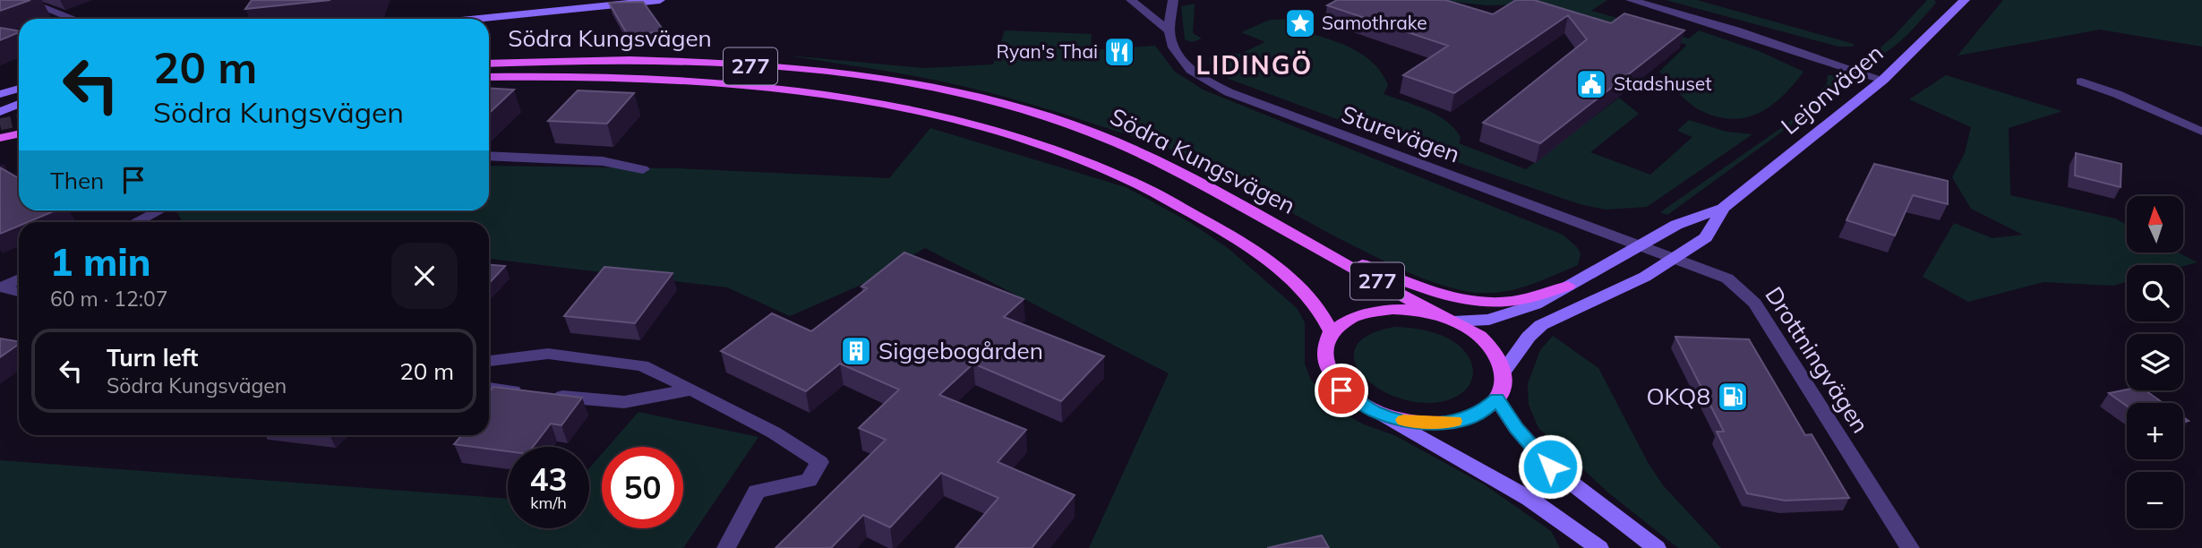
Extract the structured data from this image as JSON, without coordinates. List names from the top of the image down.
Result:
{
  "streets": {
    "main road": ["Södra Kungsvägen", "277"],
    "street": ["Lejonvägen", "Sturevägen", "Drottningvägen"]
  },
  "crossings": [
    ["Södra Kungsvägen", "Lejonvägen"],
    ["Lejonvägen", "Sturevägen"],
    ["Lejonvägen", "Drottningvägen"],
    ["Sturevägen", "Drottningvägen"]
  ],
  "districts": ["LIDINGÖ"],
  "places": {
    "place": ["Samothrake"],
    "restaurant": ["Ryan's Thai"],
    "public building": ["Stadshuset"],
    "building": ["Siggebogården"],
    "fuel station": ["OKQ8"]
  },
  "north": "top",
  "page": {
    "turn": ["20 m", "Södra Kungsvägen"],
    "then": "Then",
    "map_buttons": ["+", "−"],
    "heading": ["1 min", "60 m · 12:07"],
    "list": [
      {
        "name": "Turn left",
        "note": "Södra Kungsvägen",
        "value": "20 m"
      }
    ],
    "speed": "43 km/h",
    "limit": "50"
  }
}
